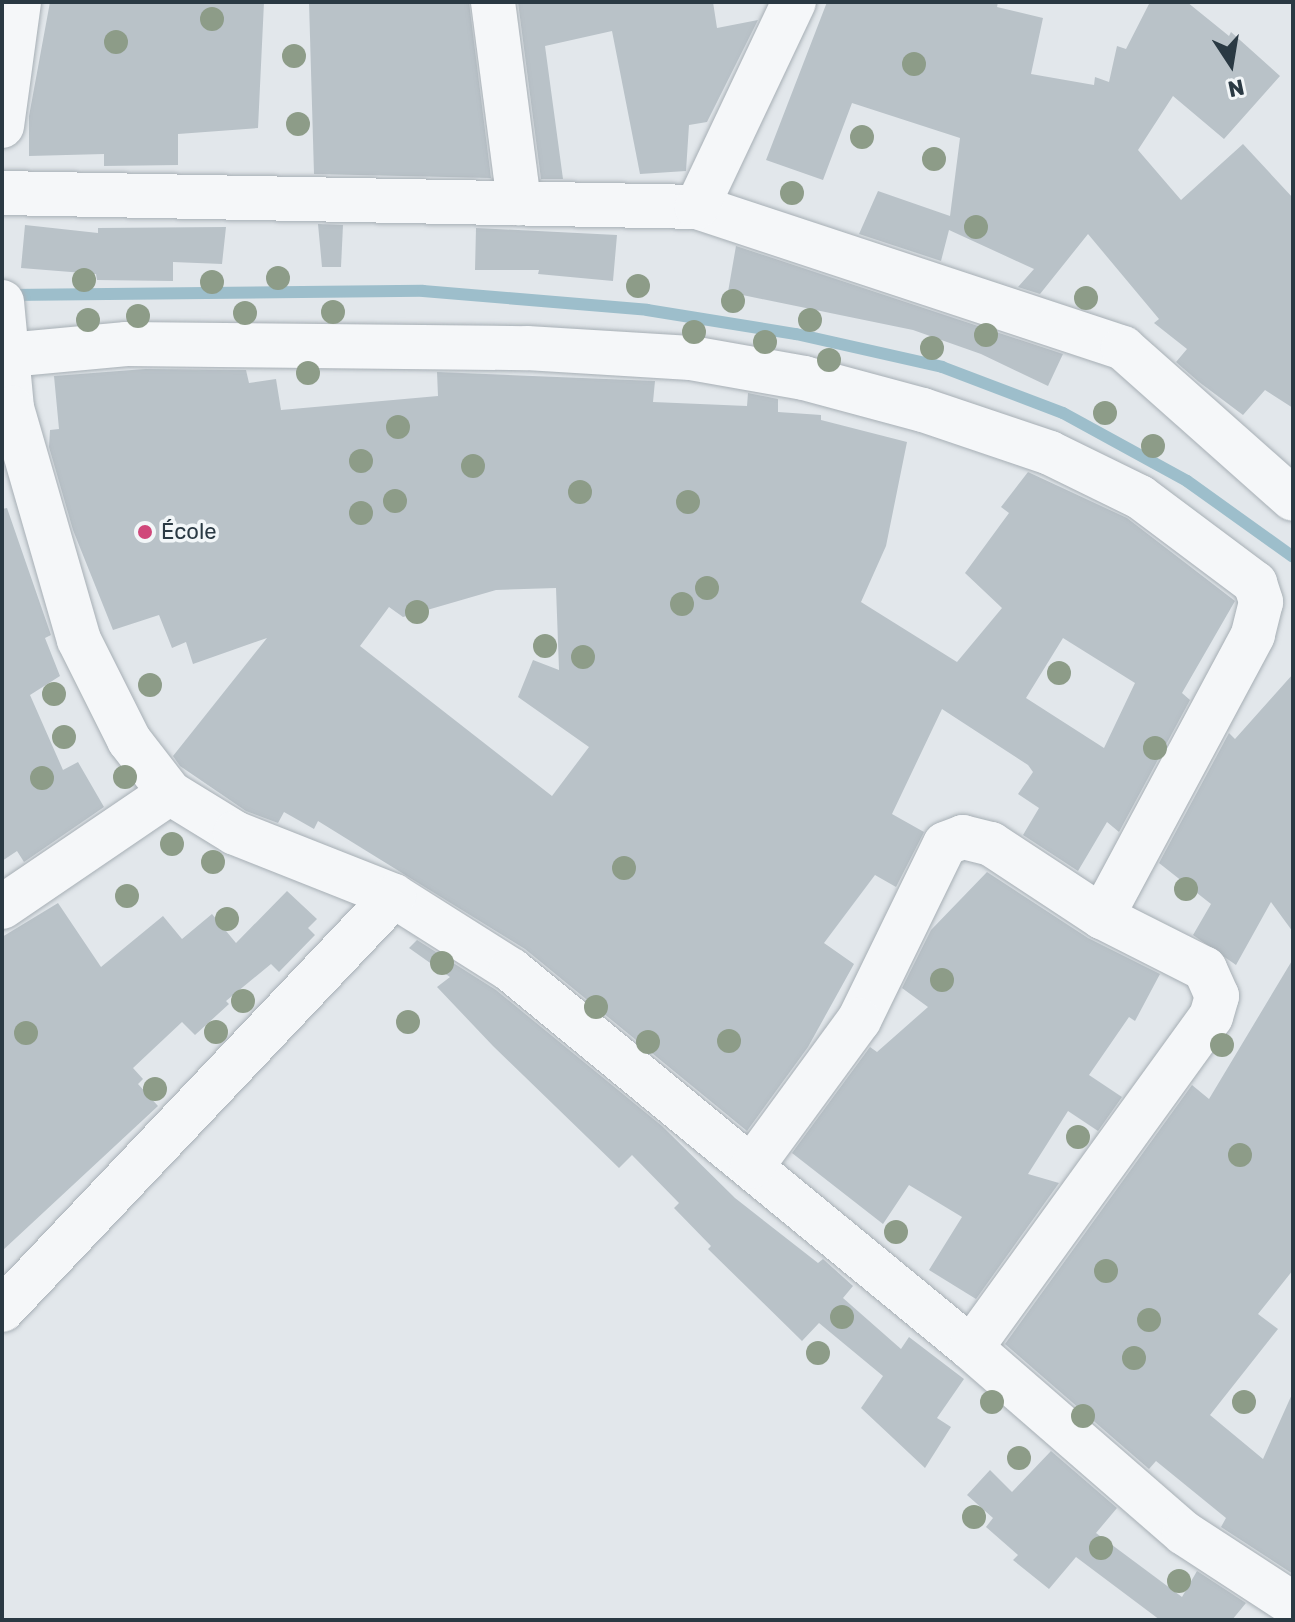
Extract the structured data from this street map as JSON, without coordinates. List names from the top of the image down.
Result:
{
  "places": ["École"],
  "north": "bottom"
}
